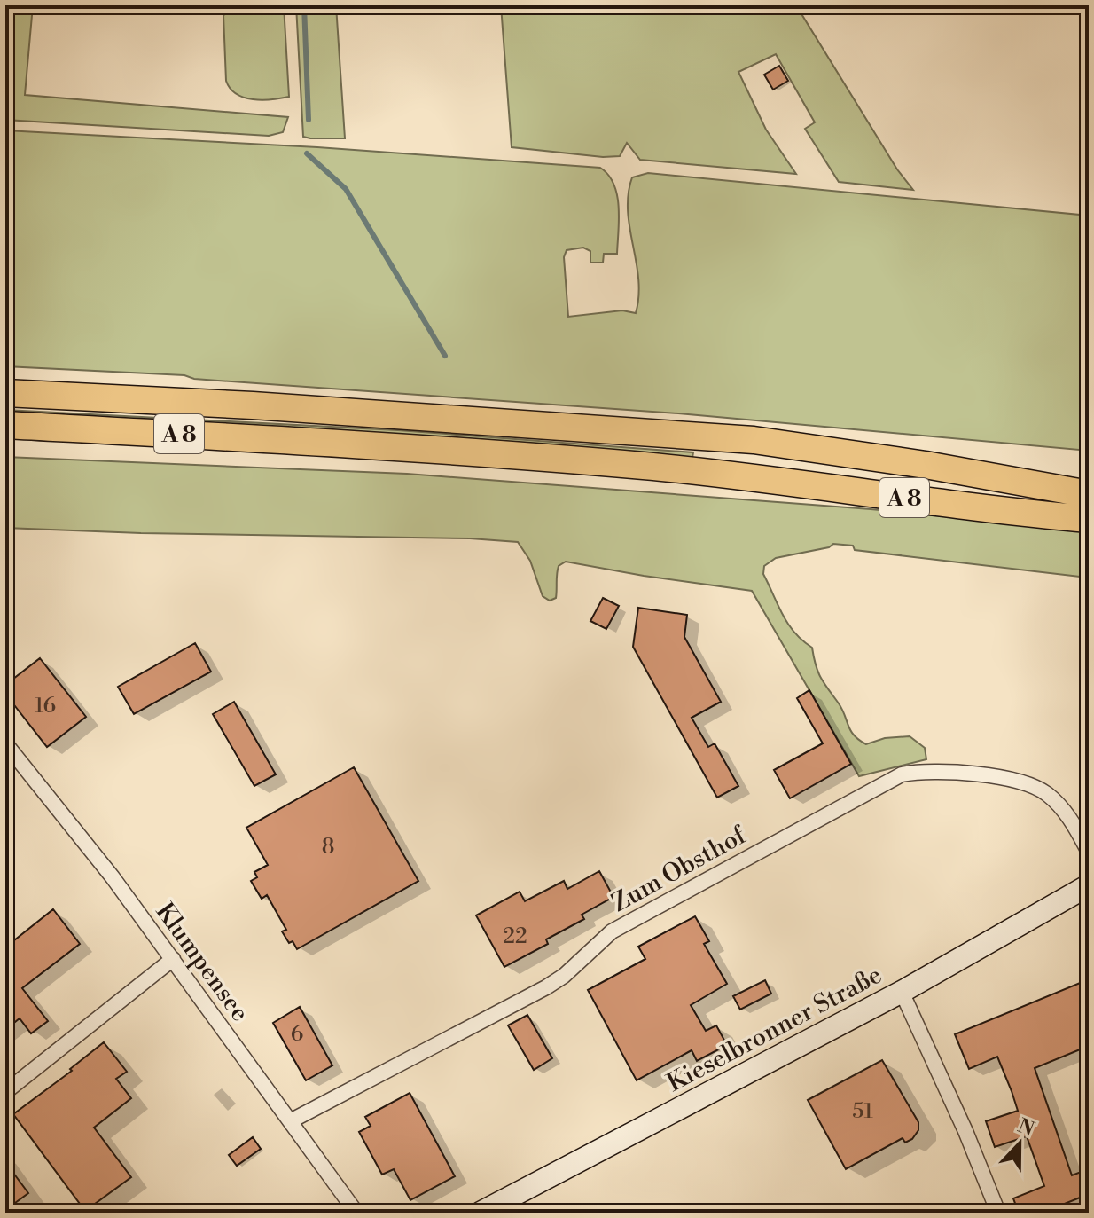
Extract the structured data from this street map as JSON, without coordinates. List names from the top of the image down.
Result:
{
  "streets": {
    "highway": ["A 8"],
    "street": ["Zum Obsthof", "Klumpensee", "Kieselbronner Straße"]
  },
  "crossings": [
    ["Zum Obsthof", "Klumpensee"]
  ],
  "house_numbers": [
    "16",
    "8",
    "22",
    "6",
    "51"
  ],
  "north": "top"
}
